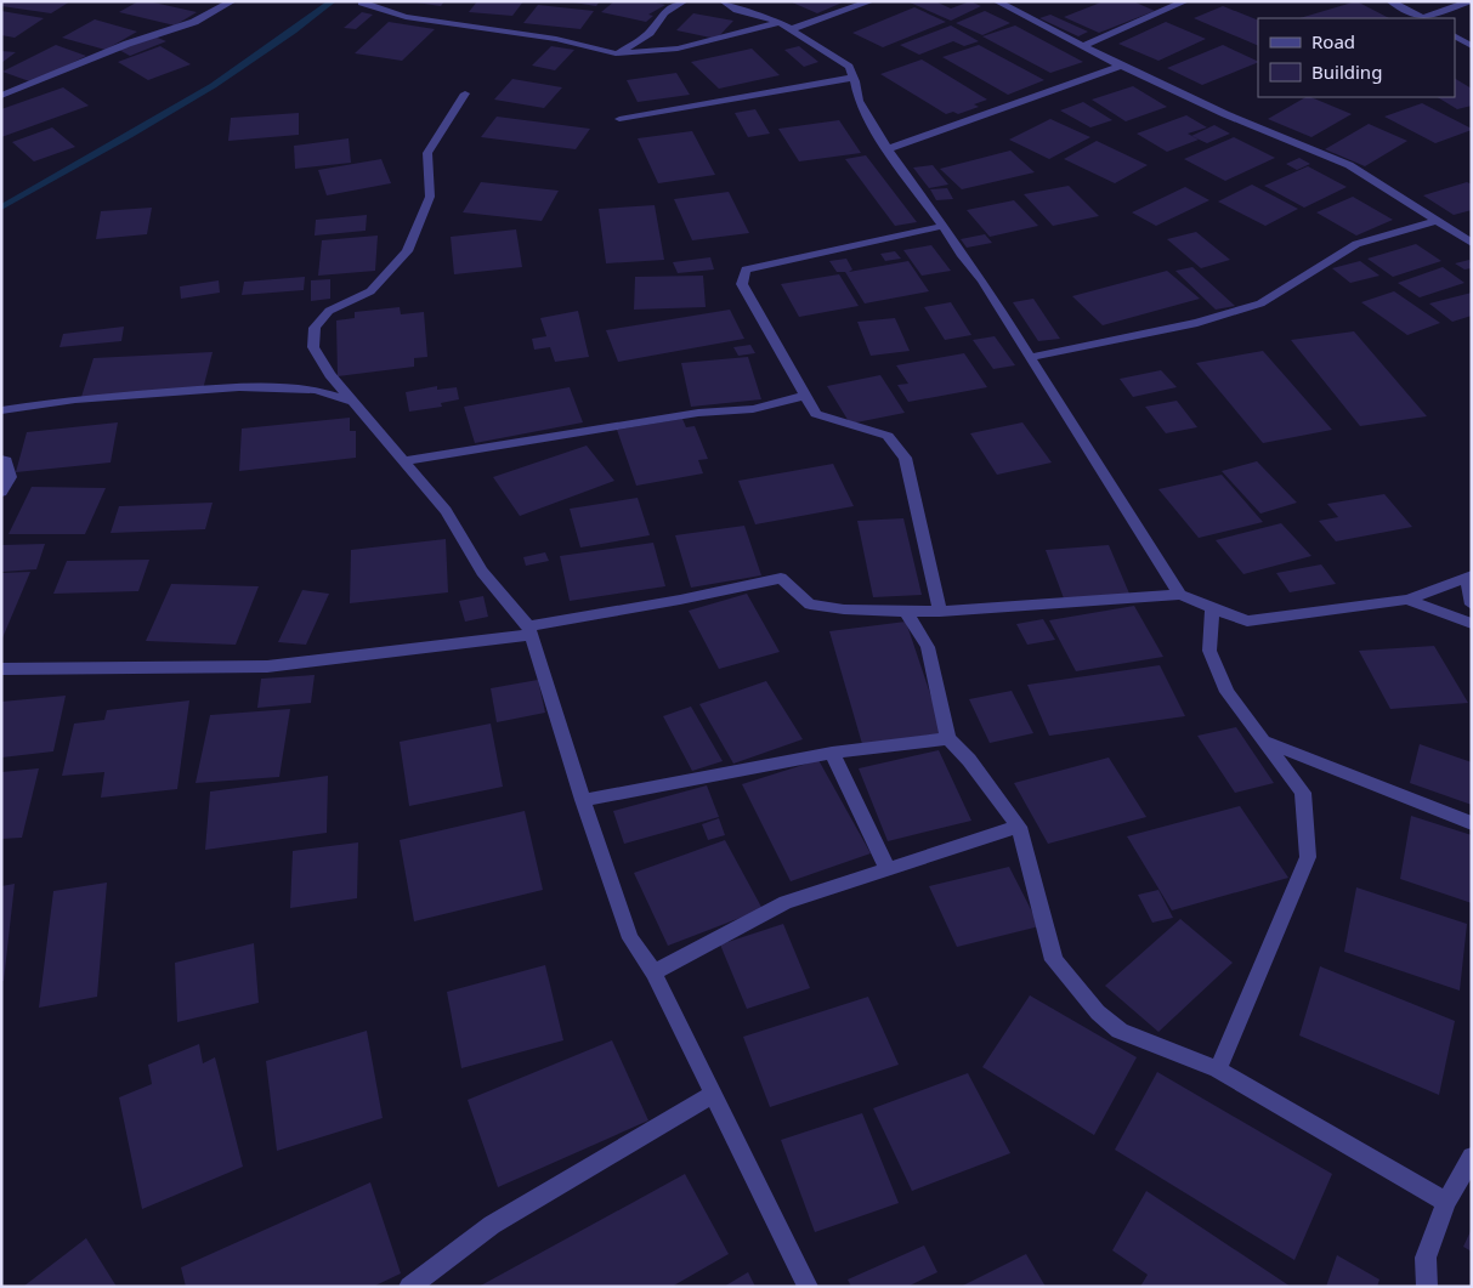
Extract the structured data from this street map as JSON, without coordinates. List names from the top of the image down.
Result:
{
  "legend": ["Road", "Building"]
}
